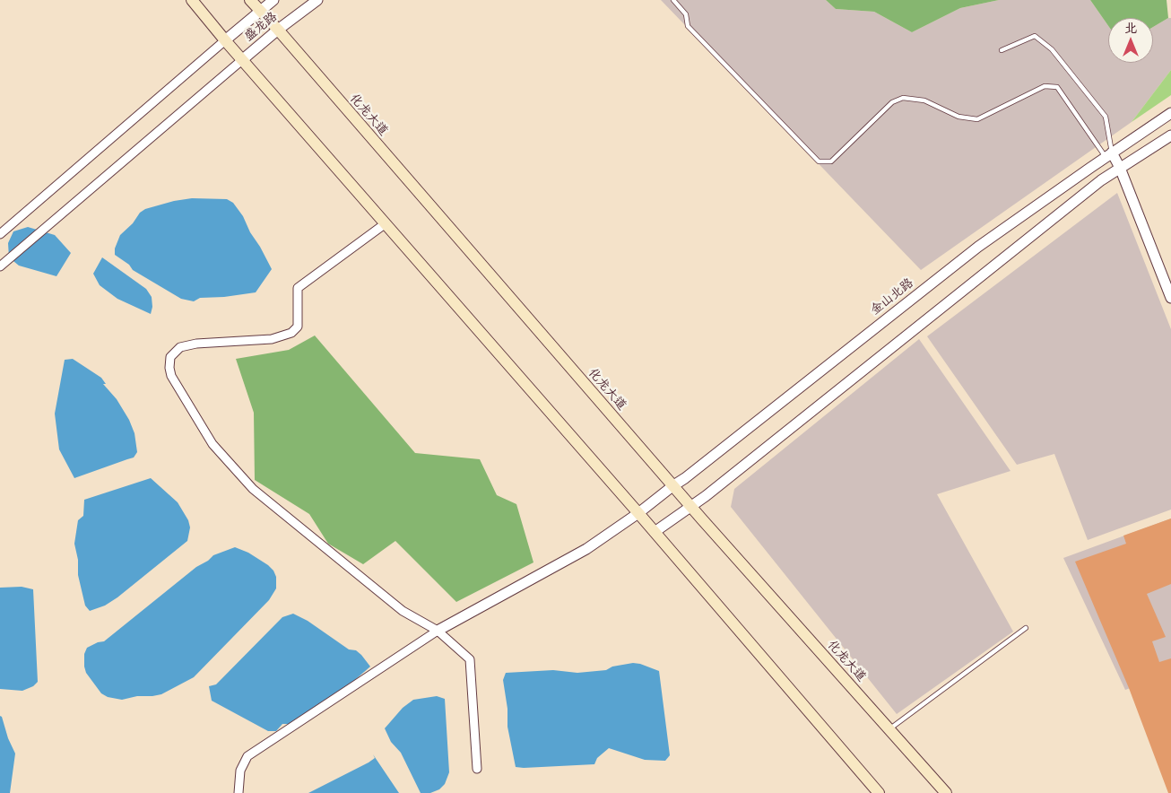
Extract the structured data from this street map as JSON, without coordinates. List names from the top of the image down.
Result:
{
  "streets": {
    "main road": ["化龙大道"],
    "street": ["盛龙路", "金山北路"]
  },
  "crossings": [
    ["盛龙路", "化龙大道"],
    ["化龙大道", "金山北路"]
  ],
  "north": "top"
}
